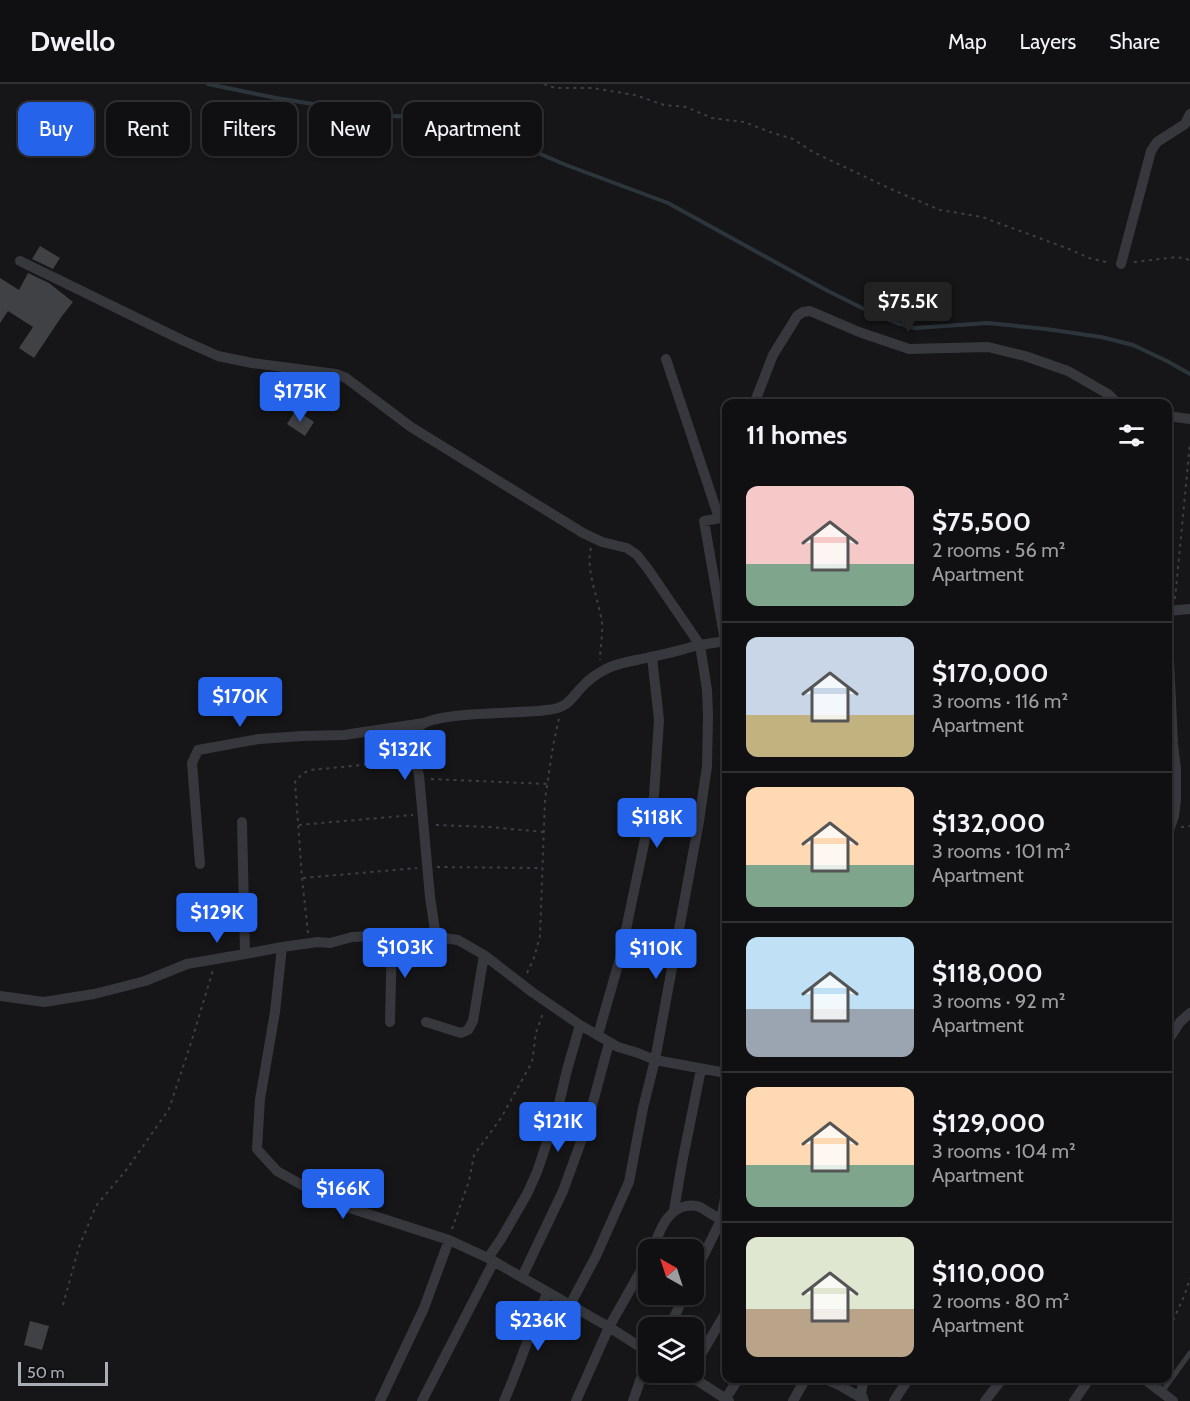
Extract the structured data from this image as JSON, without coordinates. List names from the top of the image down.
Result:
{
  "scale_bar": "50 m",
  "north": "top left",
  "page": {
    "header": "Dwello",
    "nav": ["Map", "Layers", "Share"],
    "chip": [
      "Buy",
      "Rent",
      "Filters",
      "New",
      "Apartment"
    ],
    "price": [
      "$75.5K",
      "$175K",
      "$170K",
      "$132K",
      "$118K",
      "$129K",
      "$103K",
      "$110K",
      "$121K",
      "$166K",
      "$236K"
    ],
    "heading": "11 homes",
    "list": [
      {
        "name": "$75,500",
        "note": "2 rooms · 56 m² · Apartment"
      },
      {
        "name": "$170,000",
        "note": "3 rooms · 116 m² · Apartment"
      },
      {
        "name": "$132,000",
        "note": "3 rooms · 101 m² · Apartment"
      },
      {
        "name": "$118,000",
        "note": "3 rooms · 92 m² · Apartment"
      },
      {
        "name": "$129,000",
        "note": "3 rooms · 104 m² · Apartment"
      },
      {
        "name": "$110,000",
        "note": "2 rooms · 80 m² · Apartment"
      }
    ],
    "scale": "50 m"
  }
}
